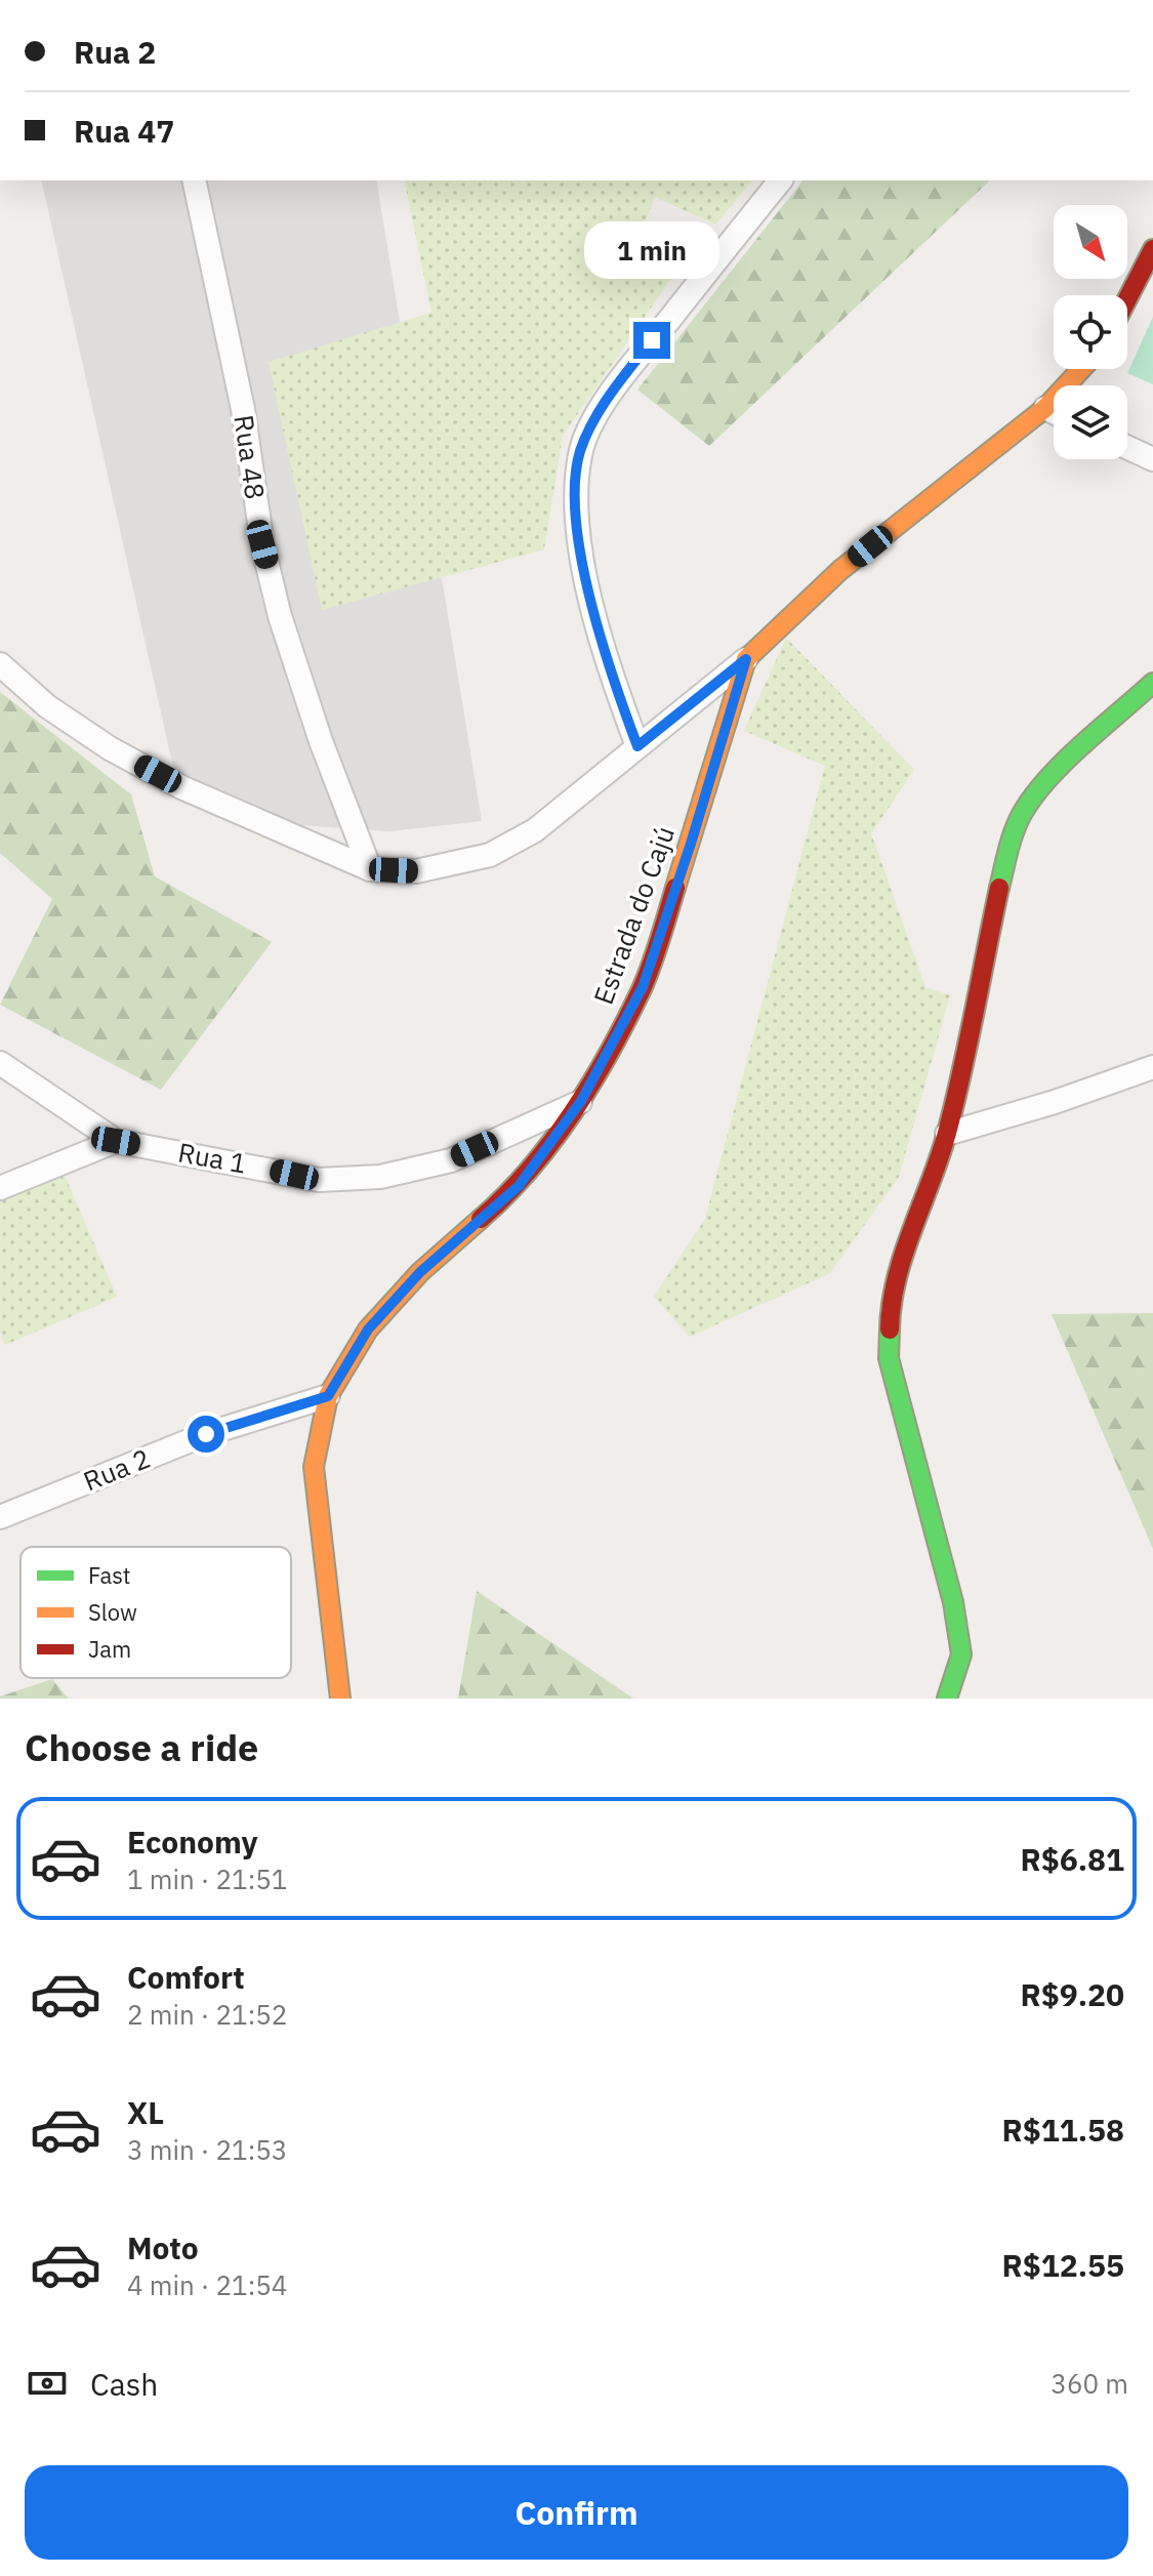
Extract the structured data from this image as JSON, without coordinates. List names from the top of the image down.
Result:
{
  "streets": {
    "main road": ["Estrada do Cajú"],
    "street": ["Rua 48", "Rua 1", "Rua 2"]
  },
  "crossings": [
    ["Estrada do Cajú", "Rua 1"],
    ["Estrada do Cajú", "Rua 2"]
  ],
  "legend": ["Fast", "Slow", "Jam"],
  "north": "bottom right",
  "page": {
    "banner": ["Rua 2", "Rua 47"],
    "bubble": "1 min",
    "heading": "Choose a ride",
    "list": [
      {
        "name": "Economy",
        "note": "1 min · 21:51",
        "value": "R$6.81"
      },
      {
        "name": "Comfort",
        "note": "2 min · 21:52",
        "value": "R$9.20"
      },
      {
        "name": "XL",
        "note": "3 min · 21:53",
        "value": "R$11.58"
      },
      {
        "name": "Moto",
        "note": "4 min · 21:54",
        "value": "R$12.55"
      }
    ],
    "pay": ["Cash", "360 m"],
    "buttons": "Confirm"
  }
}
